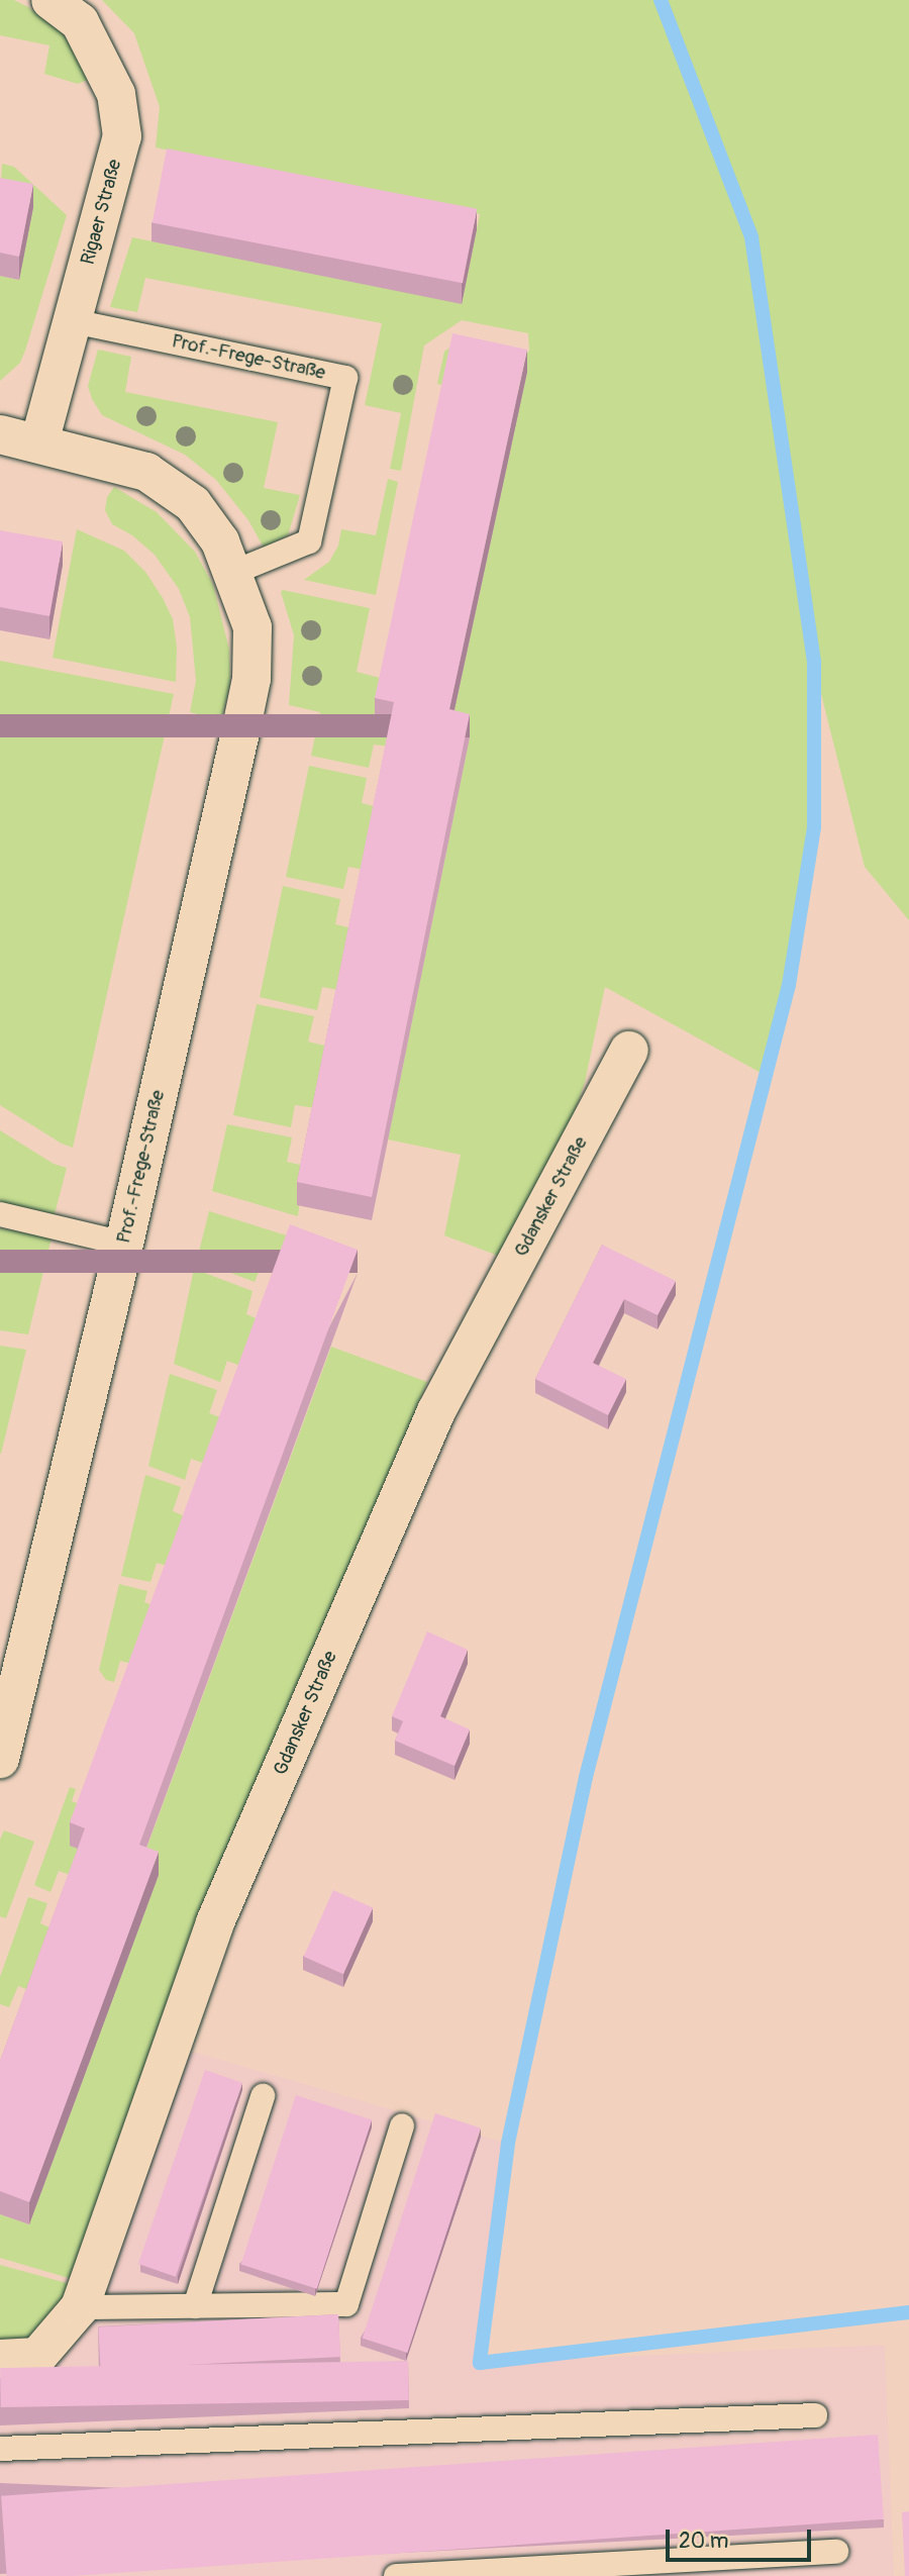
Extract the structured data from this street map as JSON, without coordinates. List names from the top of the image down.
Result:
{
  "streets": {
    "street": ["Rigaer Straße", "Prof.-Frege-Straße", "Gdansker Straße"]
  },
  "crossings": [
    ["Rigaer Straße", "Prof.-Frege-Straße"]
  ],
  "scale_bar": "20 m"
}
